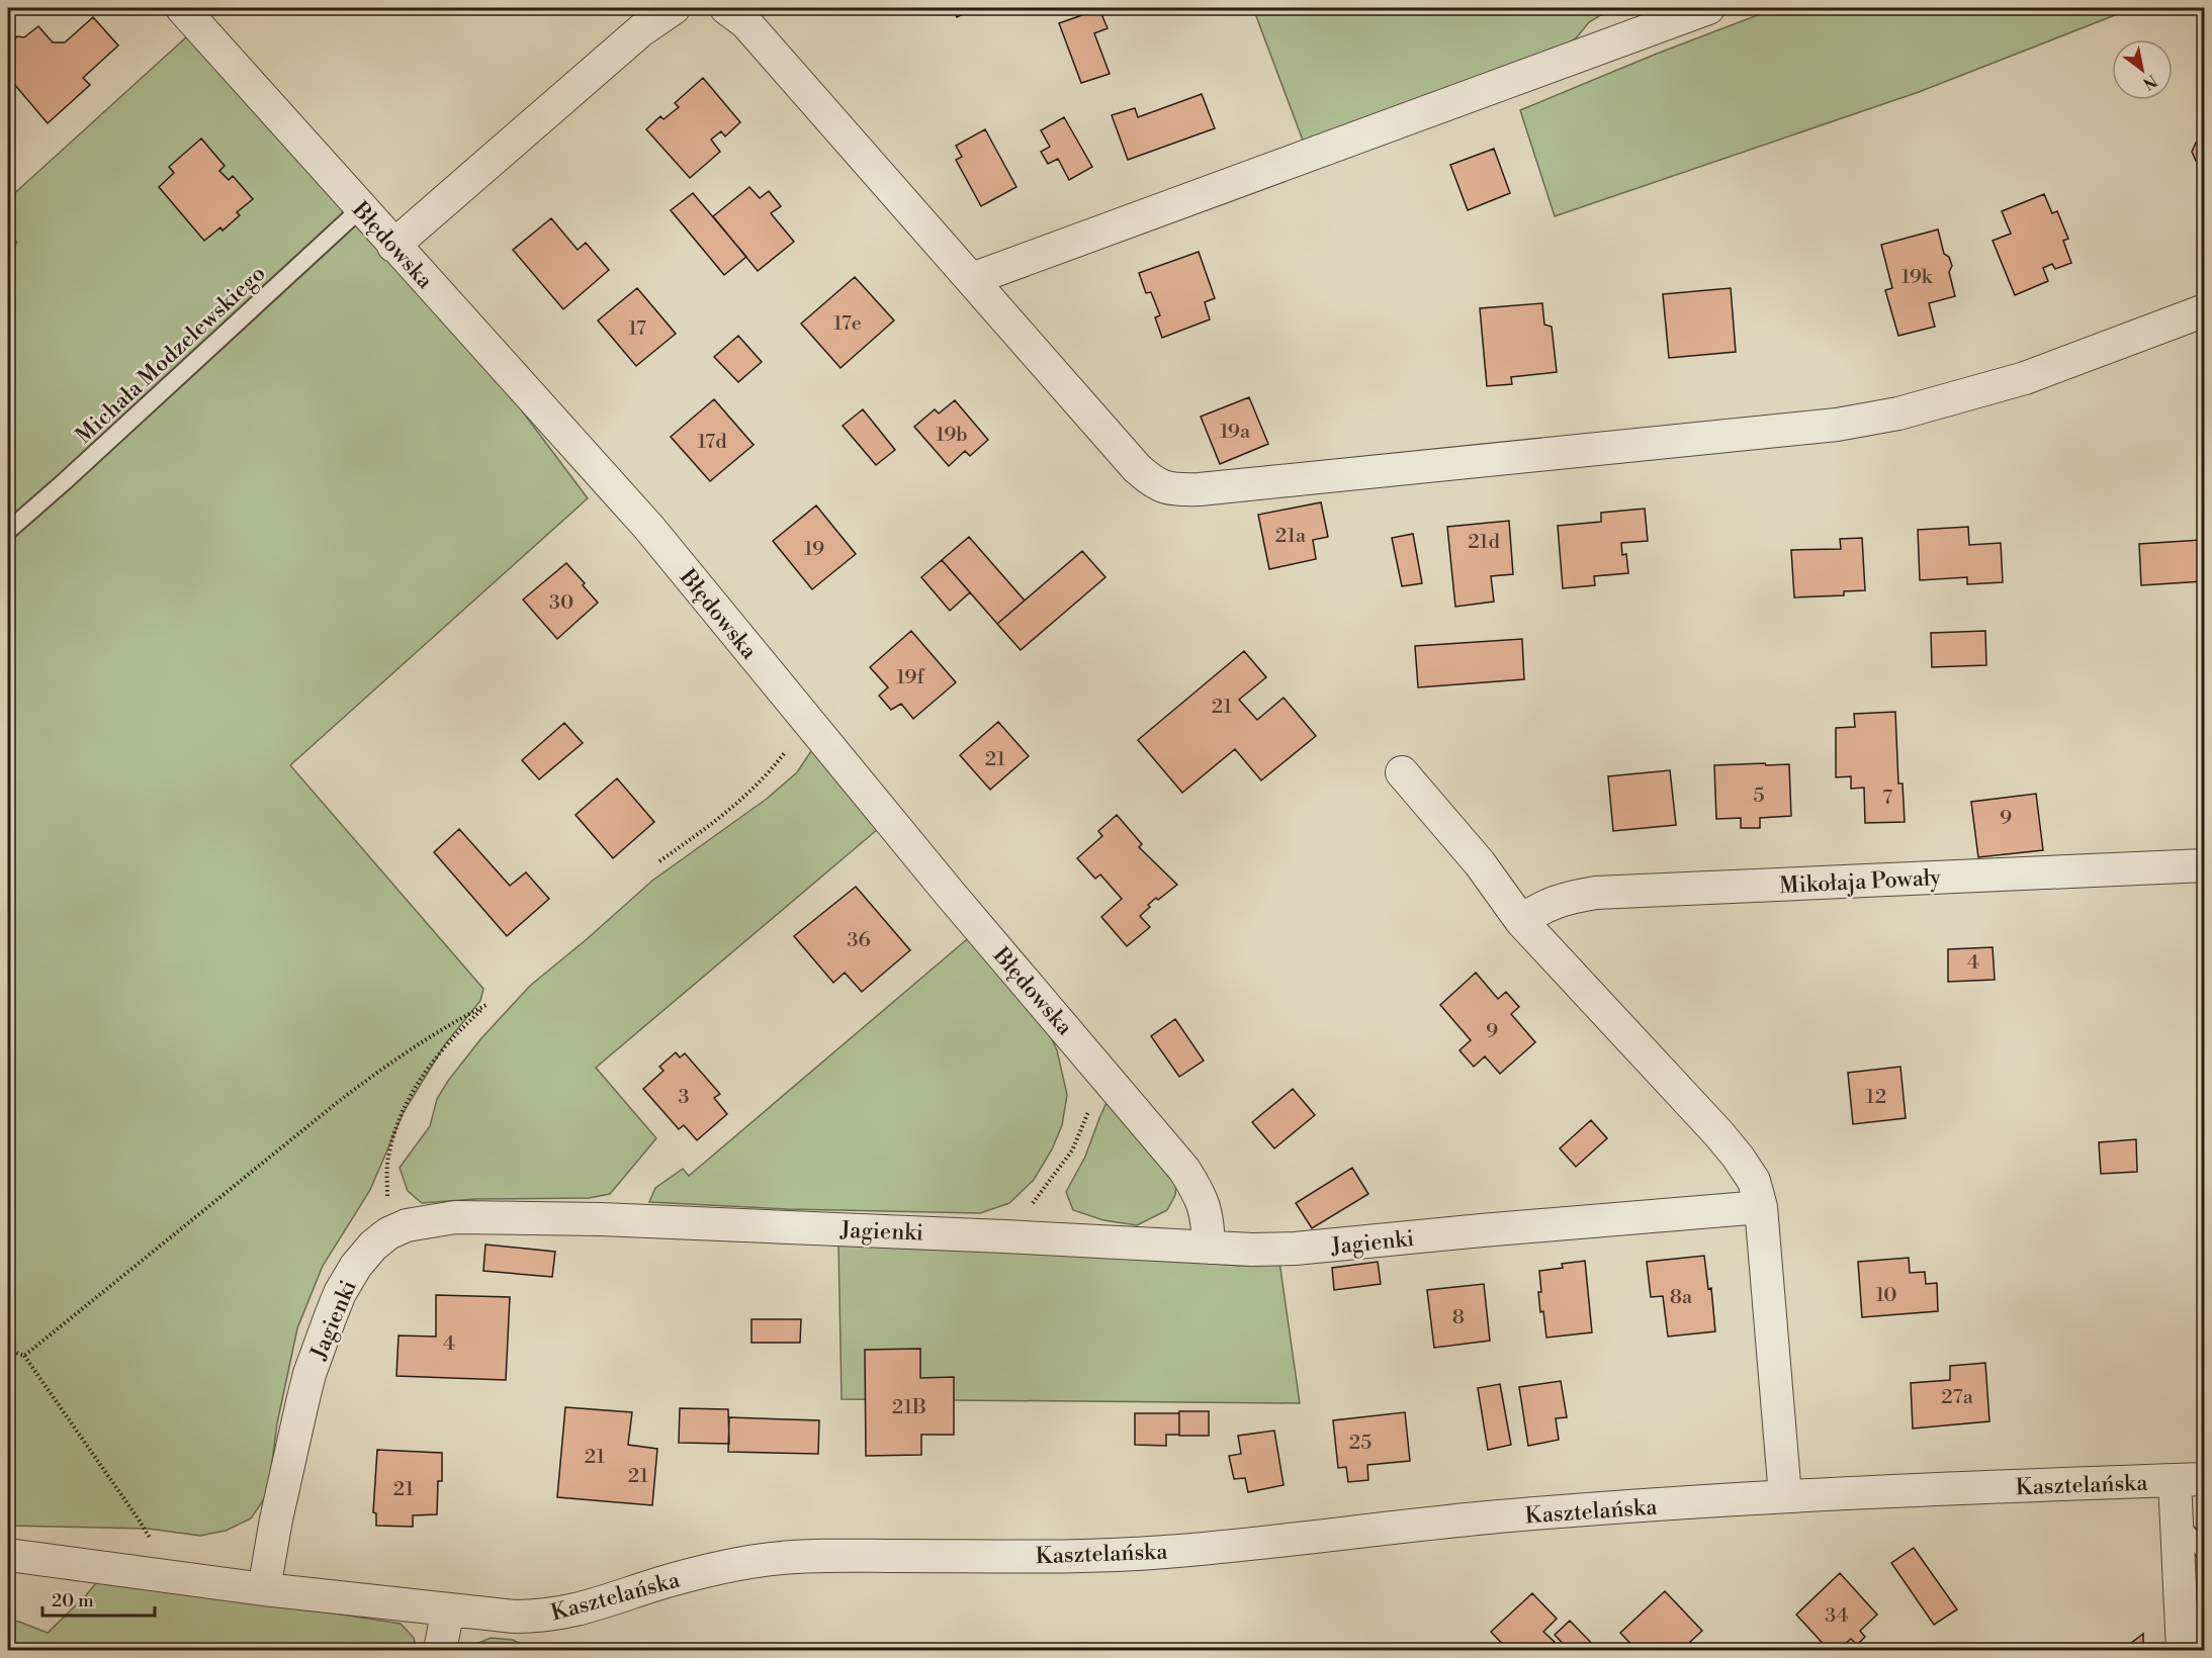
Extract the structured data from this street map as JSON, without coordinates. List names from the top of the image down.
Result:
{
  "streets": {
    "street": [
      "Błędowska",
      "Mikołaja Powały",
      "Jagienki",
      "Kasztelańska"
    ],
    "lane": ["Michała Modzelewskiego"]
  },
  "crossings": [
    ["Błędowska", "Michała Modzelewskiego"],
    ["Błędowska", "Jagienki"],
    ["Jagienki", "Kasztelańska"]
  ],
  "house_numbers": [
    "19k",
    "17e",
    "17",
    "19a",
    "19b",
    "17d",
    "21a",
    "21d",
    "19",
    "30",
    "19f",
    "21",
    "21",
    "5",
    "7",
    "9",
    "36",
    "4",
    "9",
    "3",
    "12",
    "10",
    "8a",
    "8",
    "4",
    "27a",
    "21B",
    "25",
    "21",
    "21",
    "21",
    "34"
  ],
  "scale_bar": "20 m",
  "north": "bottom right"
}
